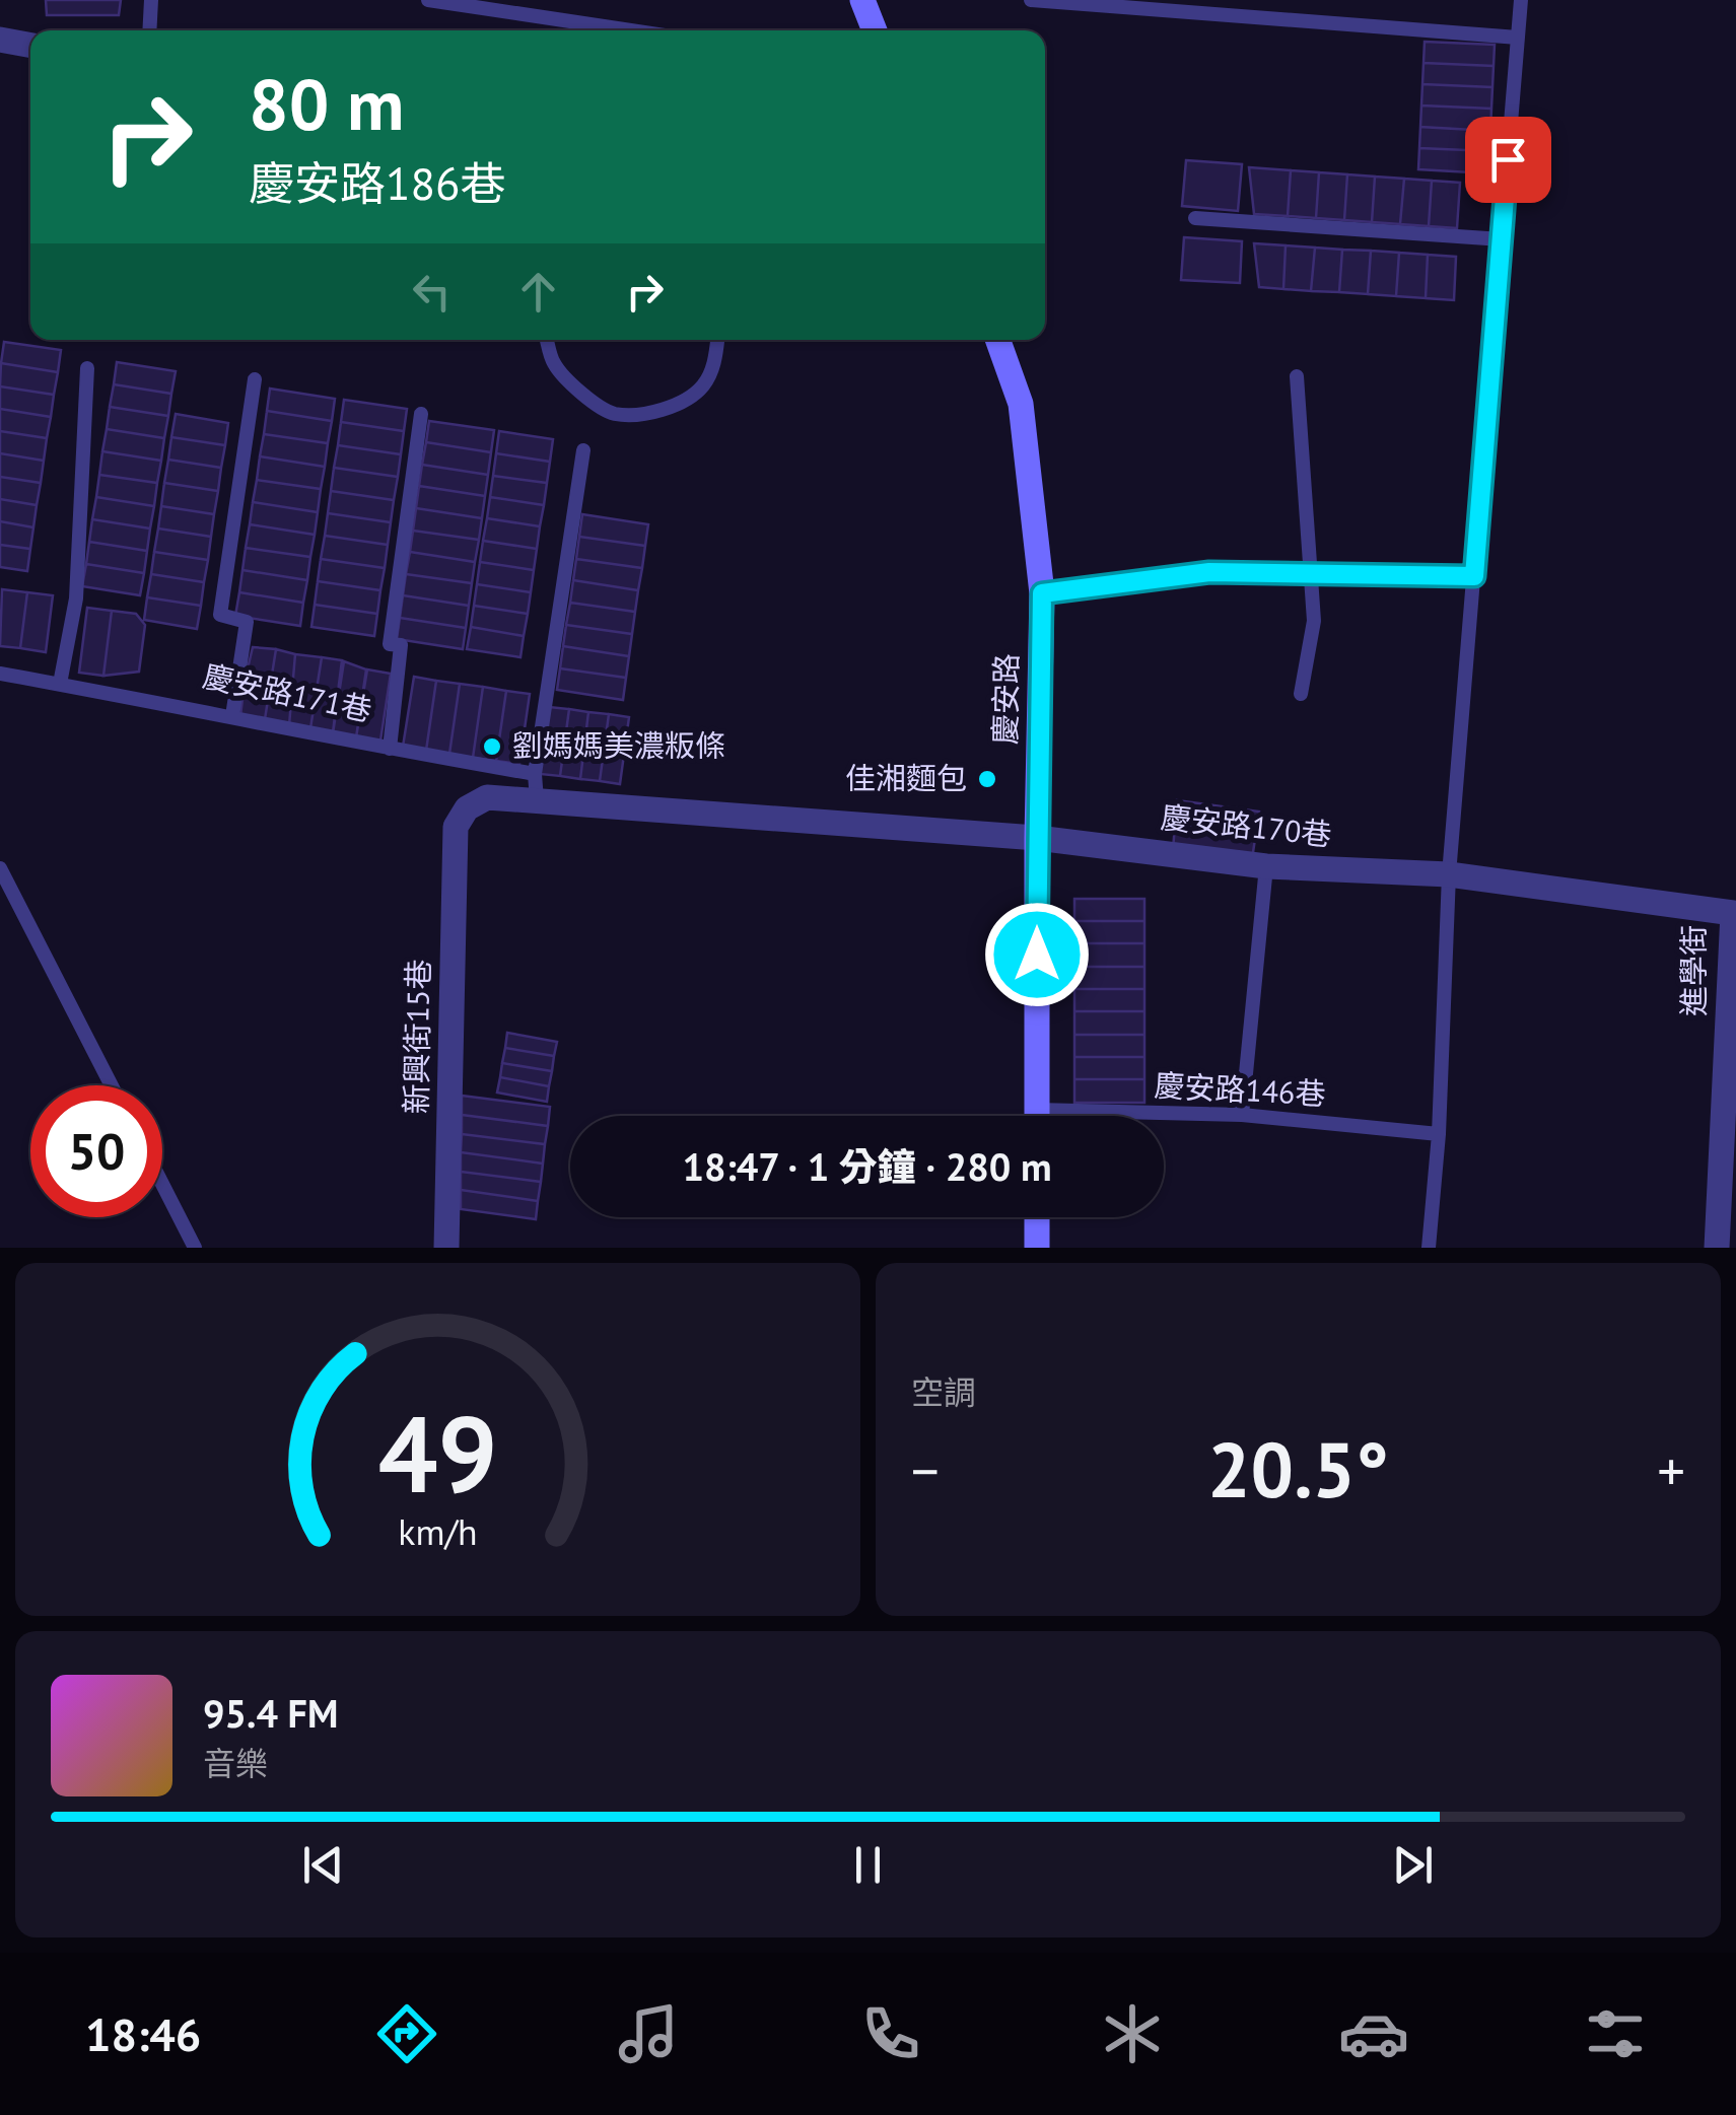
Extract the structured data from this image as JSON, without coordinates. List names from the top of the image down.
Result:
{
  "streets": {
    "main road": ["慶安路"],
    "street": ["慶安路170巷", "進學街", "新興街15巷"],
    "lane": ["慶安路171巷", "慶安路146巷"]
  },
  "crossings": [
    ["慶安路", "慶安路170巷"],
    ["慶安路170巷", "進學街"]
  ],
  "places": ["劉媽媽美濃粄條", "佳湘麵包"],
  "page": {
    "turn": ["80 m", "慶安路186巷"],
    "limit": "50",
    "trip": "18:47 · 1 分鐘 · 280 m",
    "tile": "空調",
    "heat": ["−", "20.5°", "+"],
    "song": ["95.4 FM", "音樂"],
    "tabs": "18:46",
    "gauge": ["49", "km/h"]
  }
}
